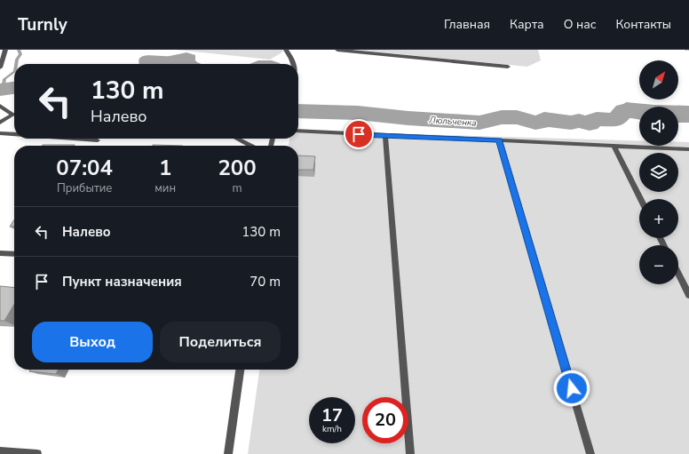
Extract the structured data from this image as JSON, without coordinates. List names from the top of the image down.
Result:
{
  "water": ["Люльченка"],
  "north": "top right",
  "page": {
    "header": "Turnly",
    "nav": [
      "Главная",
      "Карта",
      "О нас",
      "Контакты"
    ],
    "map_buttons": ["+", "−"],
    "turn": ["130 m", "Налево"],
    "eta": [
      "07:04",
      "Прибытие",
      "1",
      "мин",
      "200",
      "m"
    ],
    "list": [
      {
        "name": "Налево",
        "value": "130 m"
      },
      {
        "name": "Пункт назначения",
        "value": "70 m"
      }
    ],
    "buttons": ["Выход", "Поделиться"],
    "speed": "17 km/h",
    "limit": "20"
  }
}
